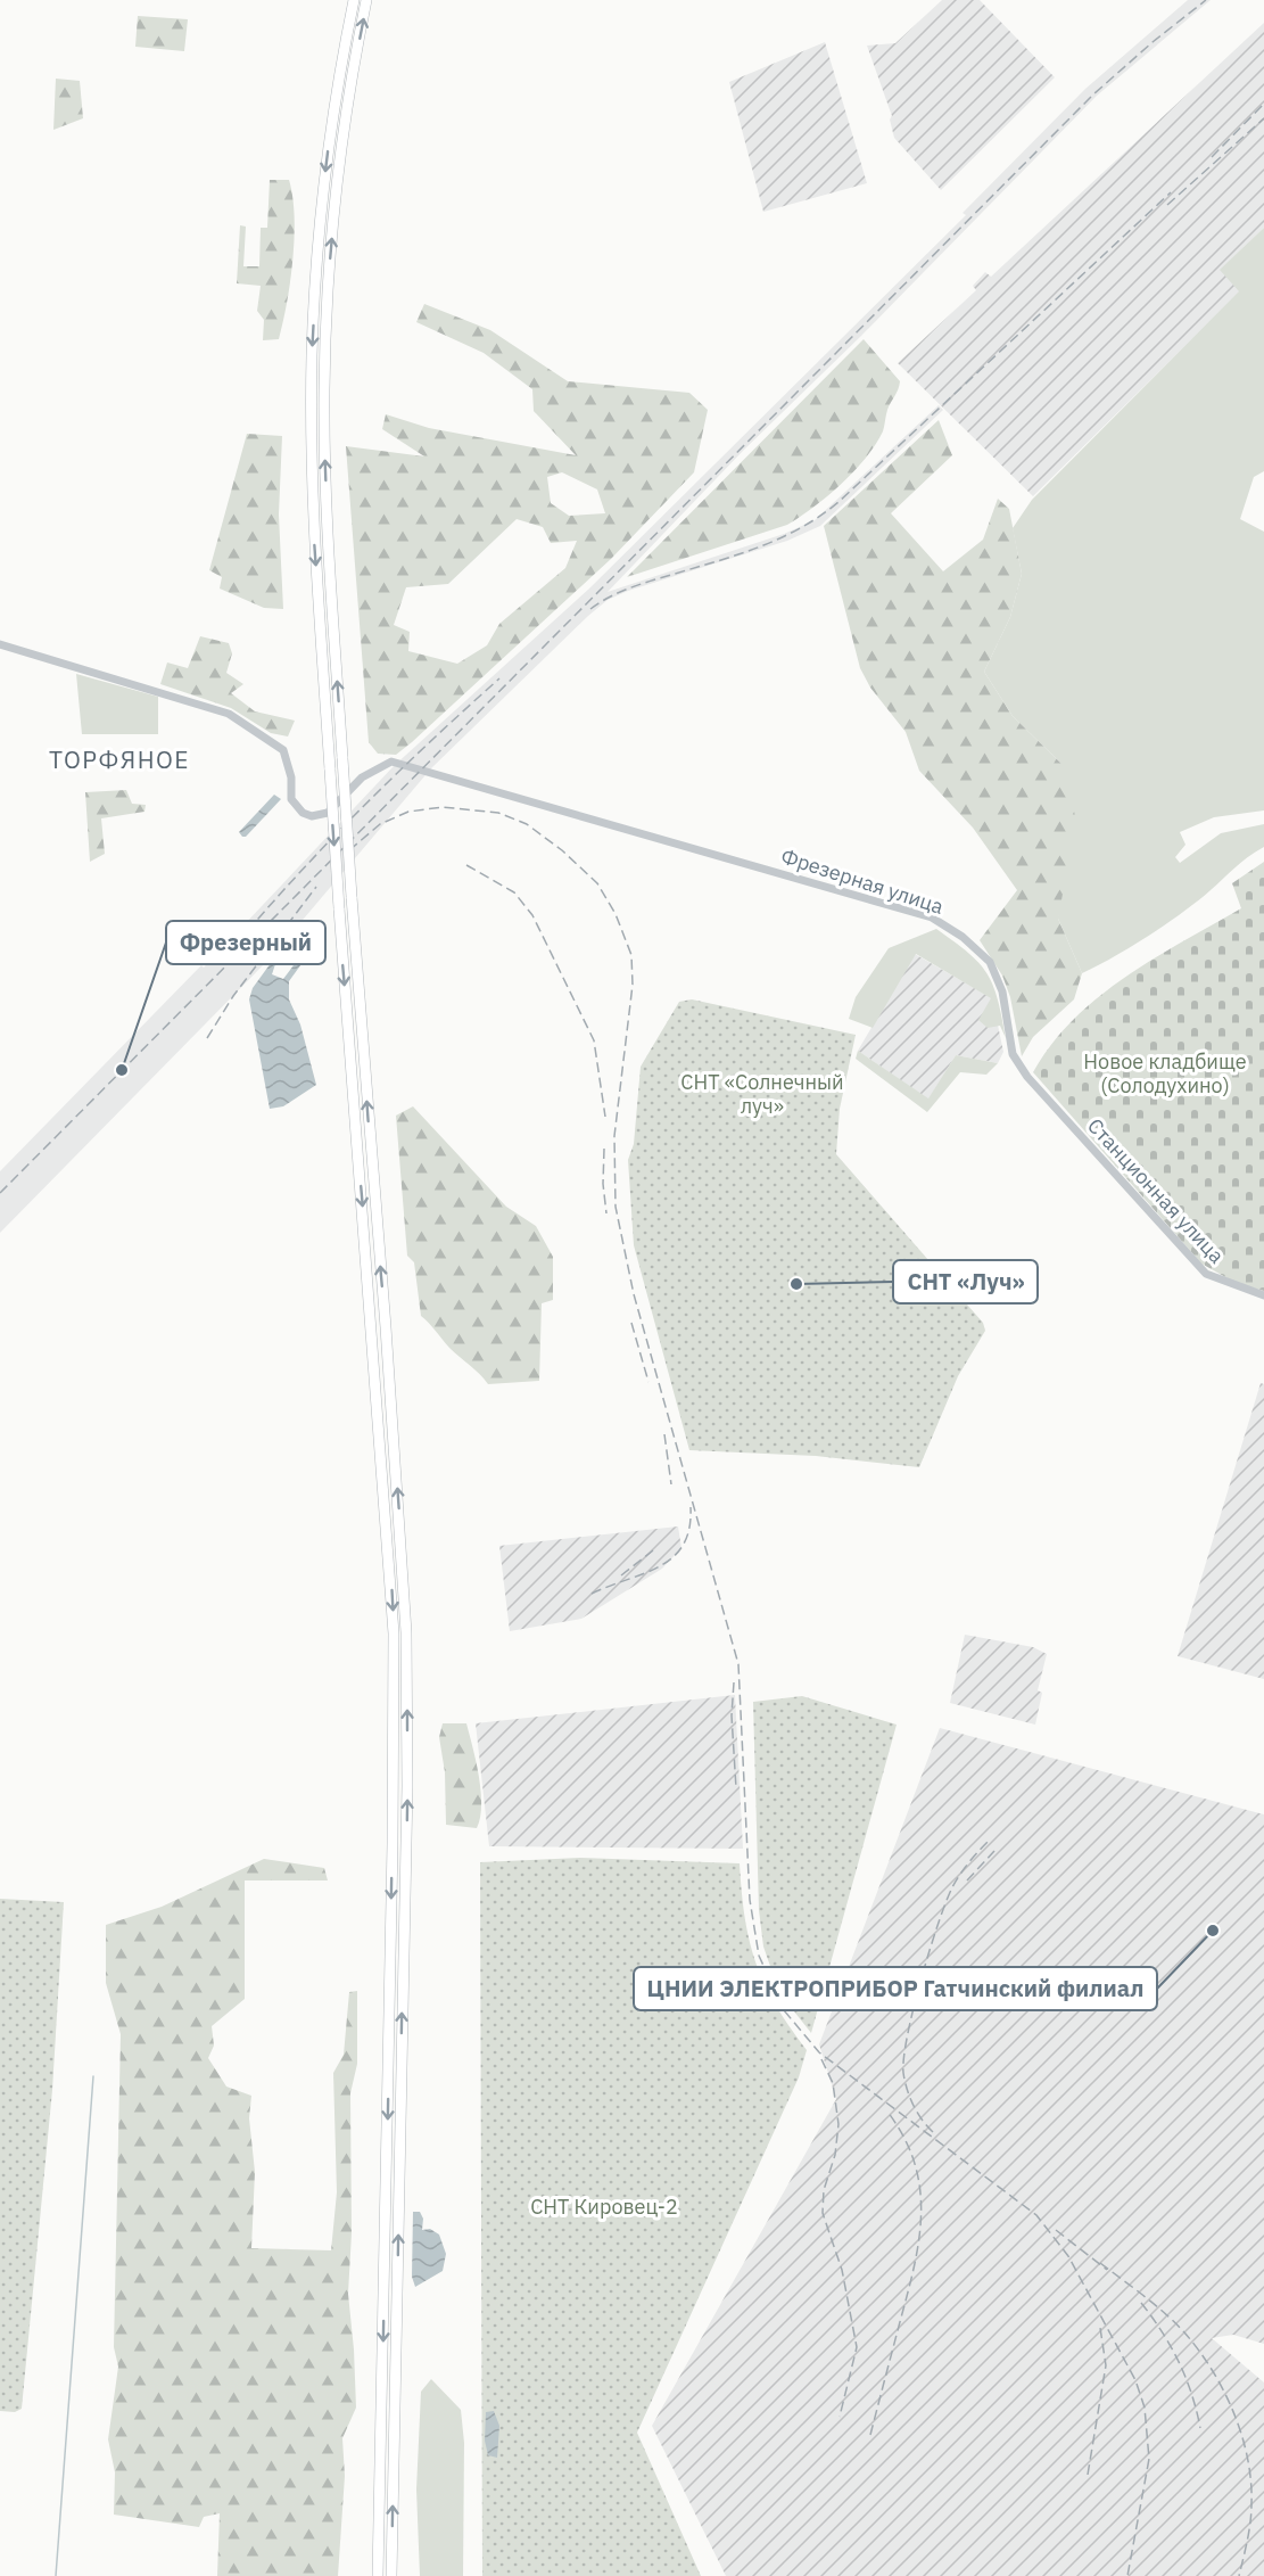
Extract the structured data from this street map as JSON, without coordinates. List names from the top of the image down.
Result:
{
  "streets": {
    "street": ["Фрезерная улица", "Станционная улица"]
  },
  "crossings": [
    ["Фрезерная улица", "Станционная улица"]
  ],
  "districts": ["ТОРФЯНОЕ"],
  "parks": ["Новое кладбище (Солодухино)", "СНТ «Солнечный луч»", "СНТ Кировец-2"],
  "places": ["Фрезерный", "СНТ «Луч»", "ЦНИИ ЭЛЕКТРОПРИБОР Гатчинский филиал"]
}
